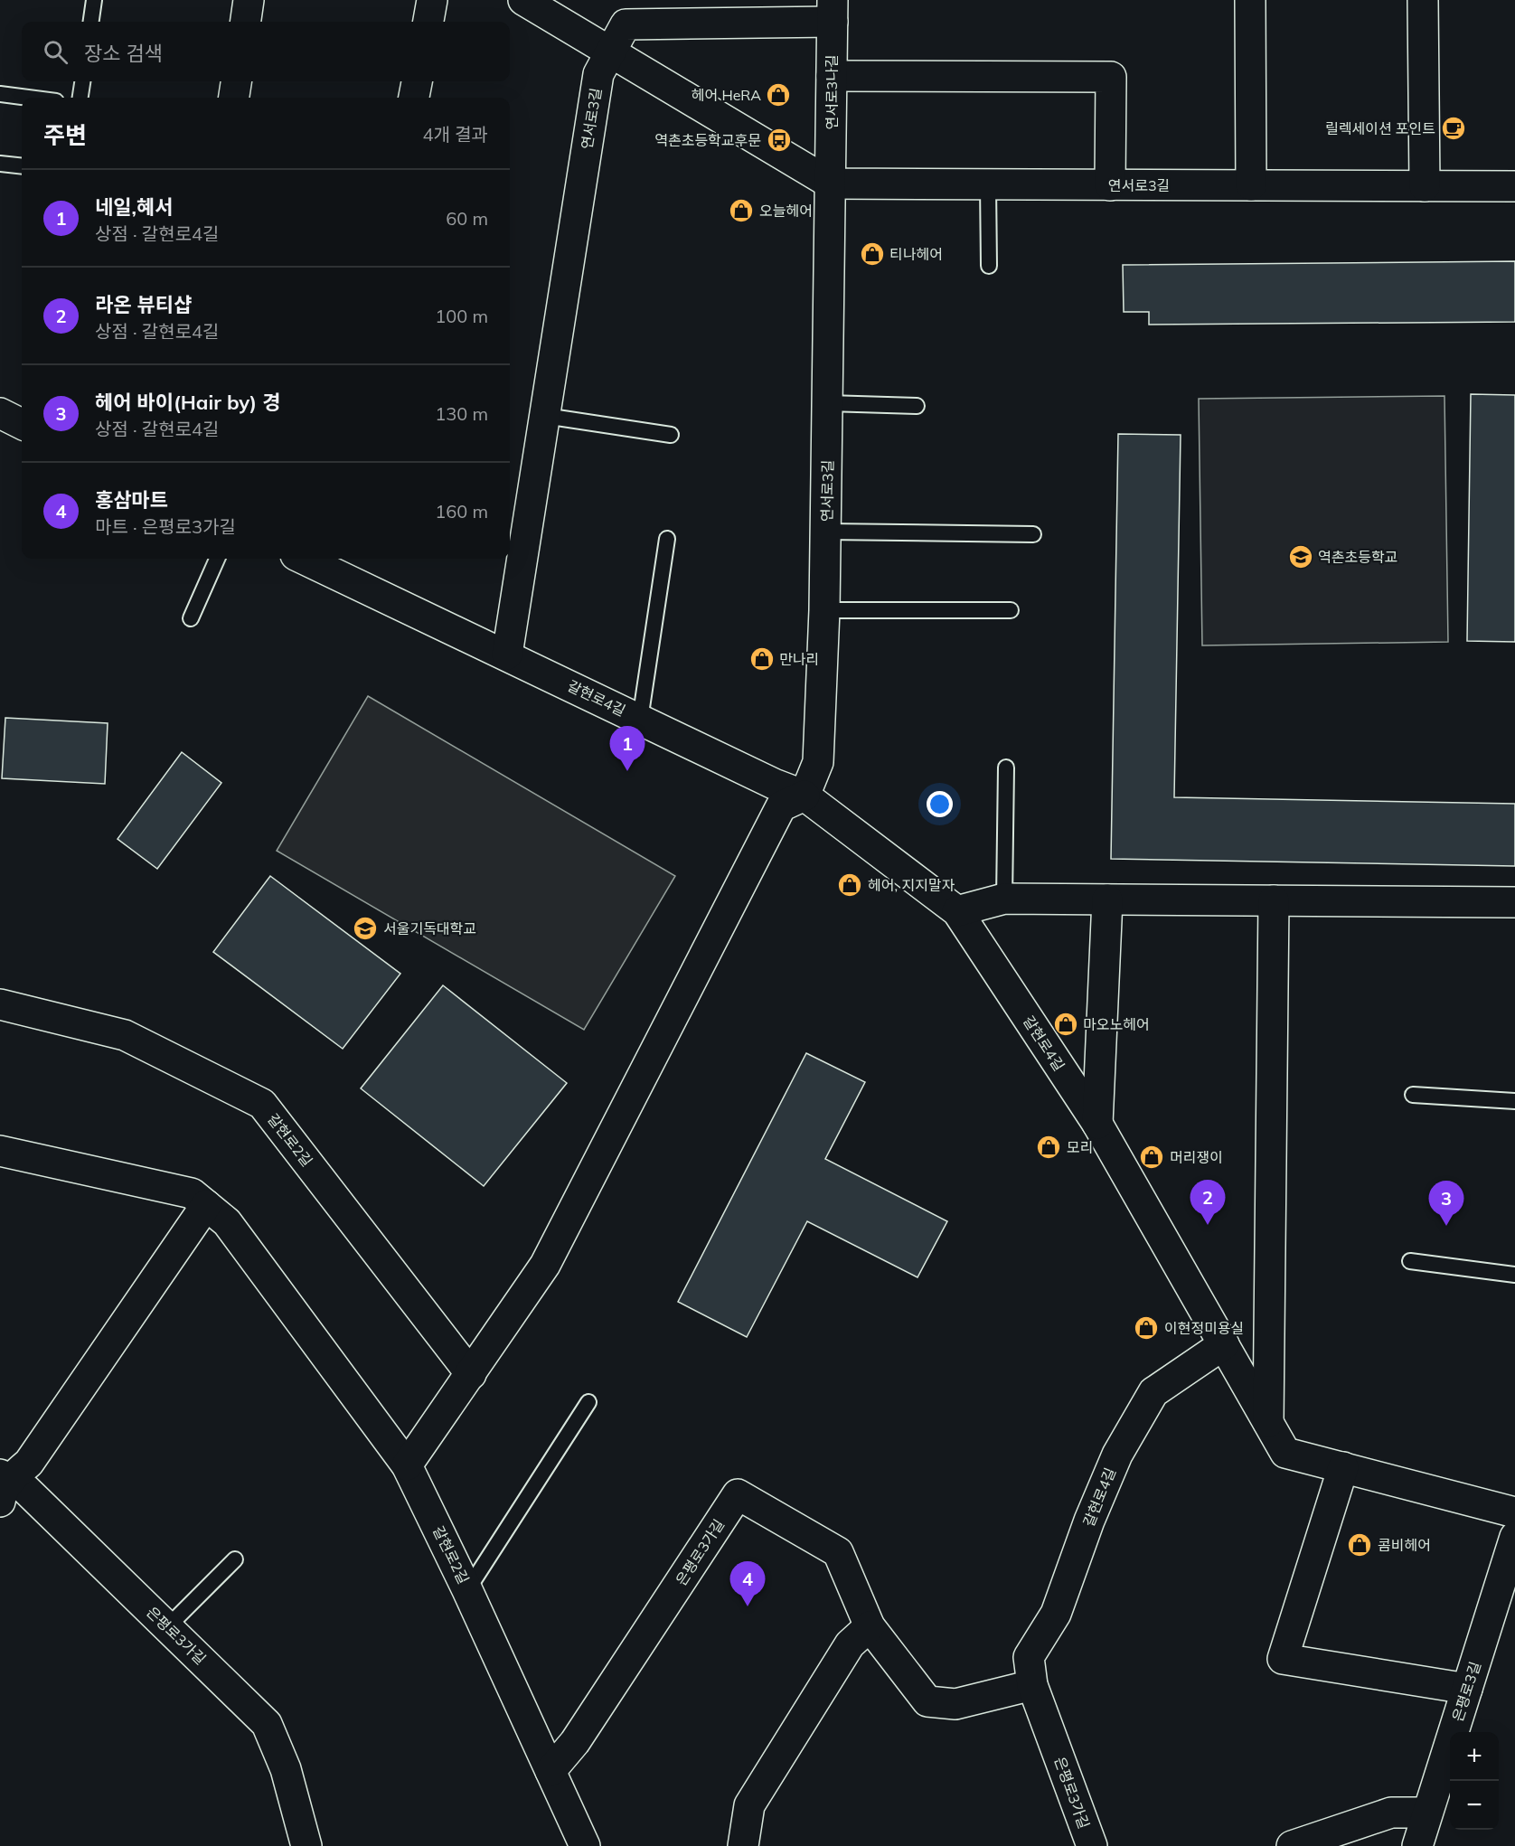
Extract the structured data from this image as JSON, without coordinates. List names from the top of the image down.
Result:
{
  "streets": {
    "street": [
      "연서로3나길",
      "연서로3길",
      "갈현로4길",
      "갈현로2길",
      "은평로3가길",
      "은평로3길"
    ]
  },
  "crossings": [
    ["연서로3나길", "연서로3길"],
    ["연서로3길", "갈현로4길"],
    ["갈현로4길", "은평로3가길"],
    ["갈현로2길", "은평로3가길"]
  ],
  "places": {
    "shop": [
      "헤어 HeRA",
      "오늘헤어",
      "티나헤어",
      "만나리",
      "헤어, 지지말자",
      "마오노헤어",
      "모리",
      "머리쟁이",
      "이현정미용실",
      "콤비헤어"
    ],
    "cafe": ["릴렉세이션 포인트"],
    "bus stop": ["역촌초등학교후문"],
    "school or university": ["역촌초등학교", "서울기독대학교"]
  },
  "page": {
    "search": "장소 검색",
    "heading": ["주변", "4개 결과"],
    "list": [
      {
        "mark": "1",
        "name": "네일,혜서",
        "note": "상점 · 갈현로4길",
        "value": "60 m"
      },
      {
        "mark": "2",
        "name": "라온 뷰티샵",
        "note": "상점 · 갈현로4길",
        "value": "100 m"
      },
      {
        "mark": "3",
        "name": "헤어 바이(Hair by) 경",
        "note": "상점 · 갈현로4길",
        "value": "130 m"
      },
      {
        "mark": "4",
        "name": "홍삼마트",
        "note": "마트 · 은평로3가길",
        "value": "160 m"
      }
    ],
    "pins": [
      "1",
      "2",
      "3",
      "4"
    ],
    "map_buttons": ["+", "−"]
  }
}
